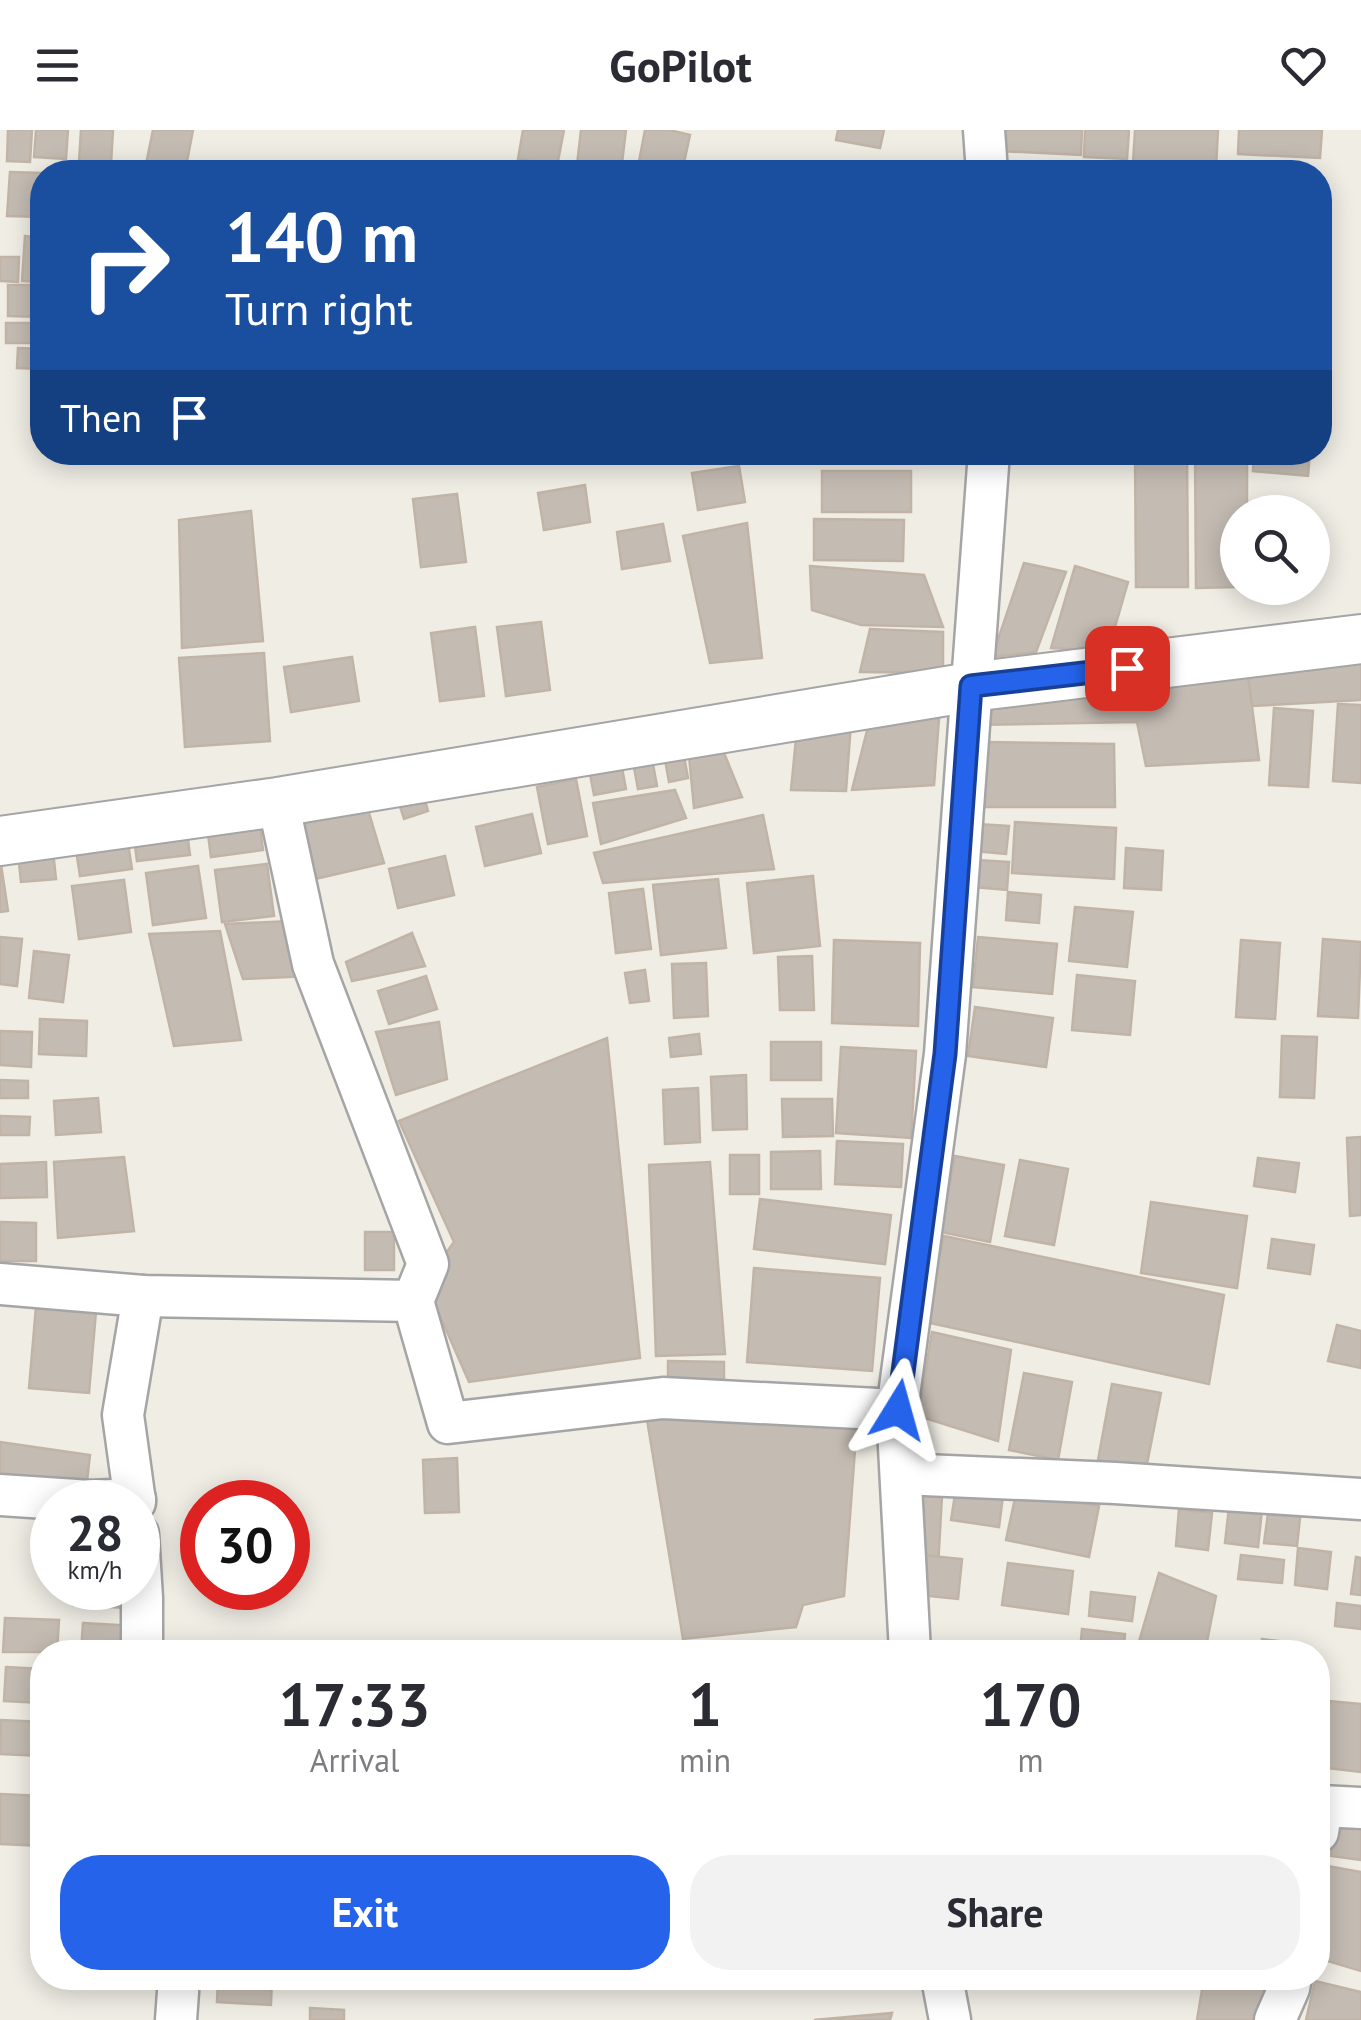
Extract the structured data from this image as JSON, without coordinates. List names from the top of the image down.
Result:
{
  "page": {
    "header": "GoPilot",
    "turn": ["140 m", "Turn right"],
    "then": "Then",
    "speed": "28 km/h",
    "limit": "30",
    "eta": [
      "17:33",
      "Arrival",
      "1",
      "min",
      "170",
      "m"
    ],
    "buttons": ["Exit", "Share"]
  }
}
